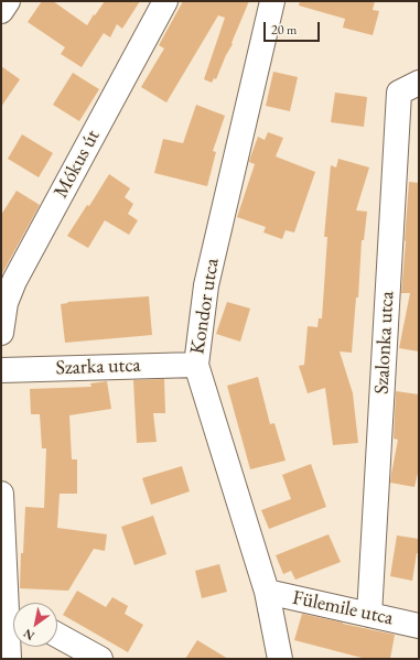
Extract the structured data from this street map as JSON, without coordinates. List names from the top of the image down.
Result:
{
  "streets": {
    "street": [
      "Mókus út",
      "Kondor utca",
      "Szalonka utca",
      "Szarka utca",
      "Fülemile utca"
    ]
  },
  "crossings": [
    ["Kondor utca", "Szarka utca"],
    ["Kondor utca", "Fülemile utca"],
    ["Szalonka utca", "Fülemile utca"]
  ],
  "scale_bar": "20 m",
  "north": "bottom left"
}
